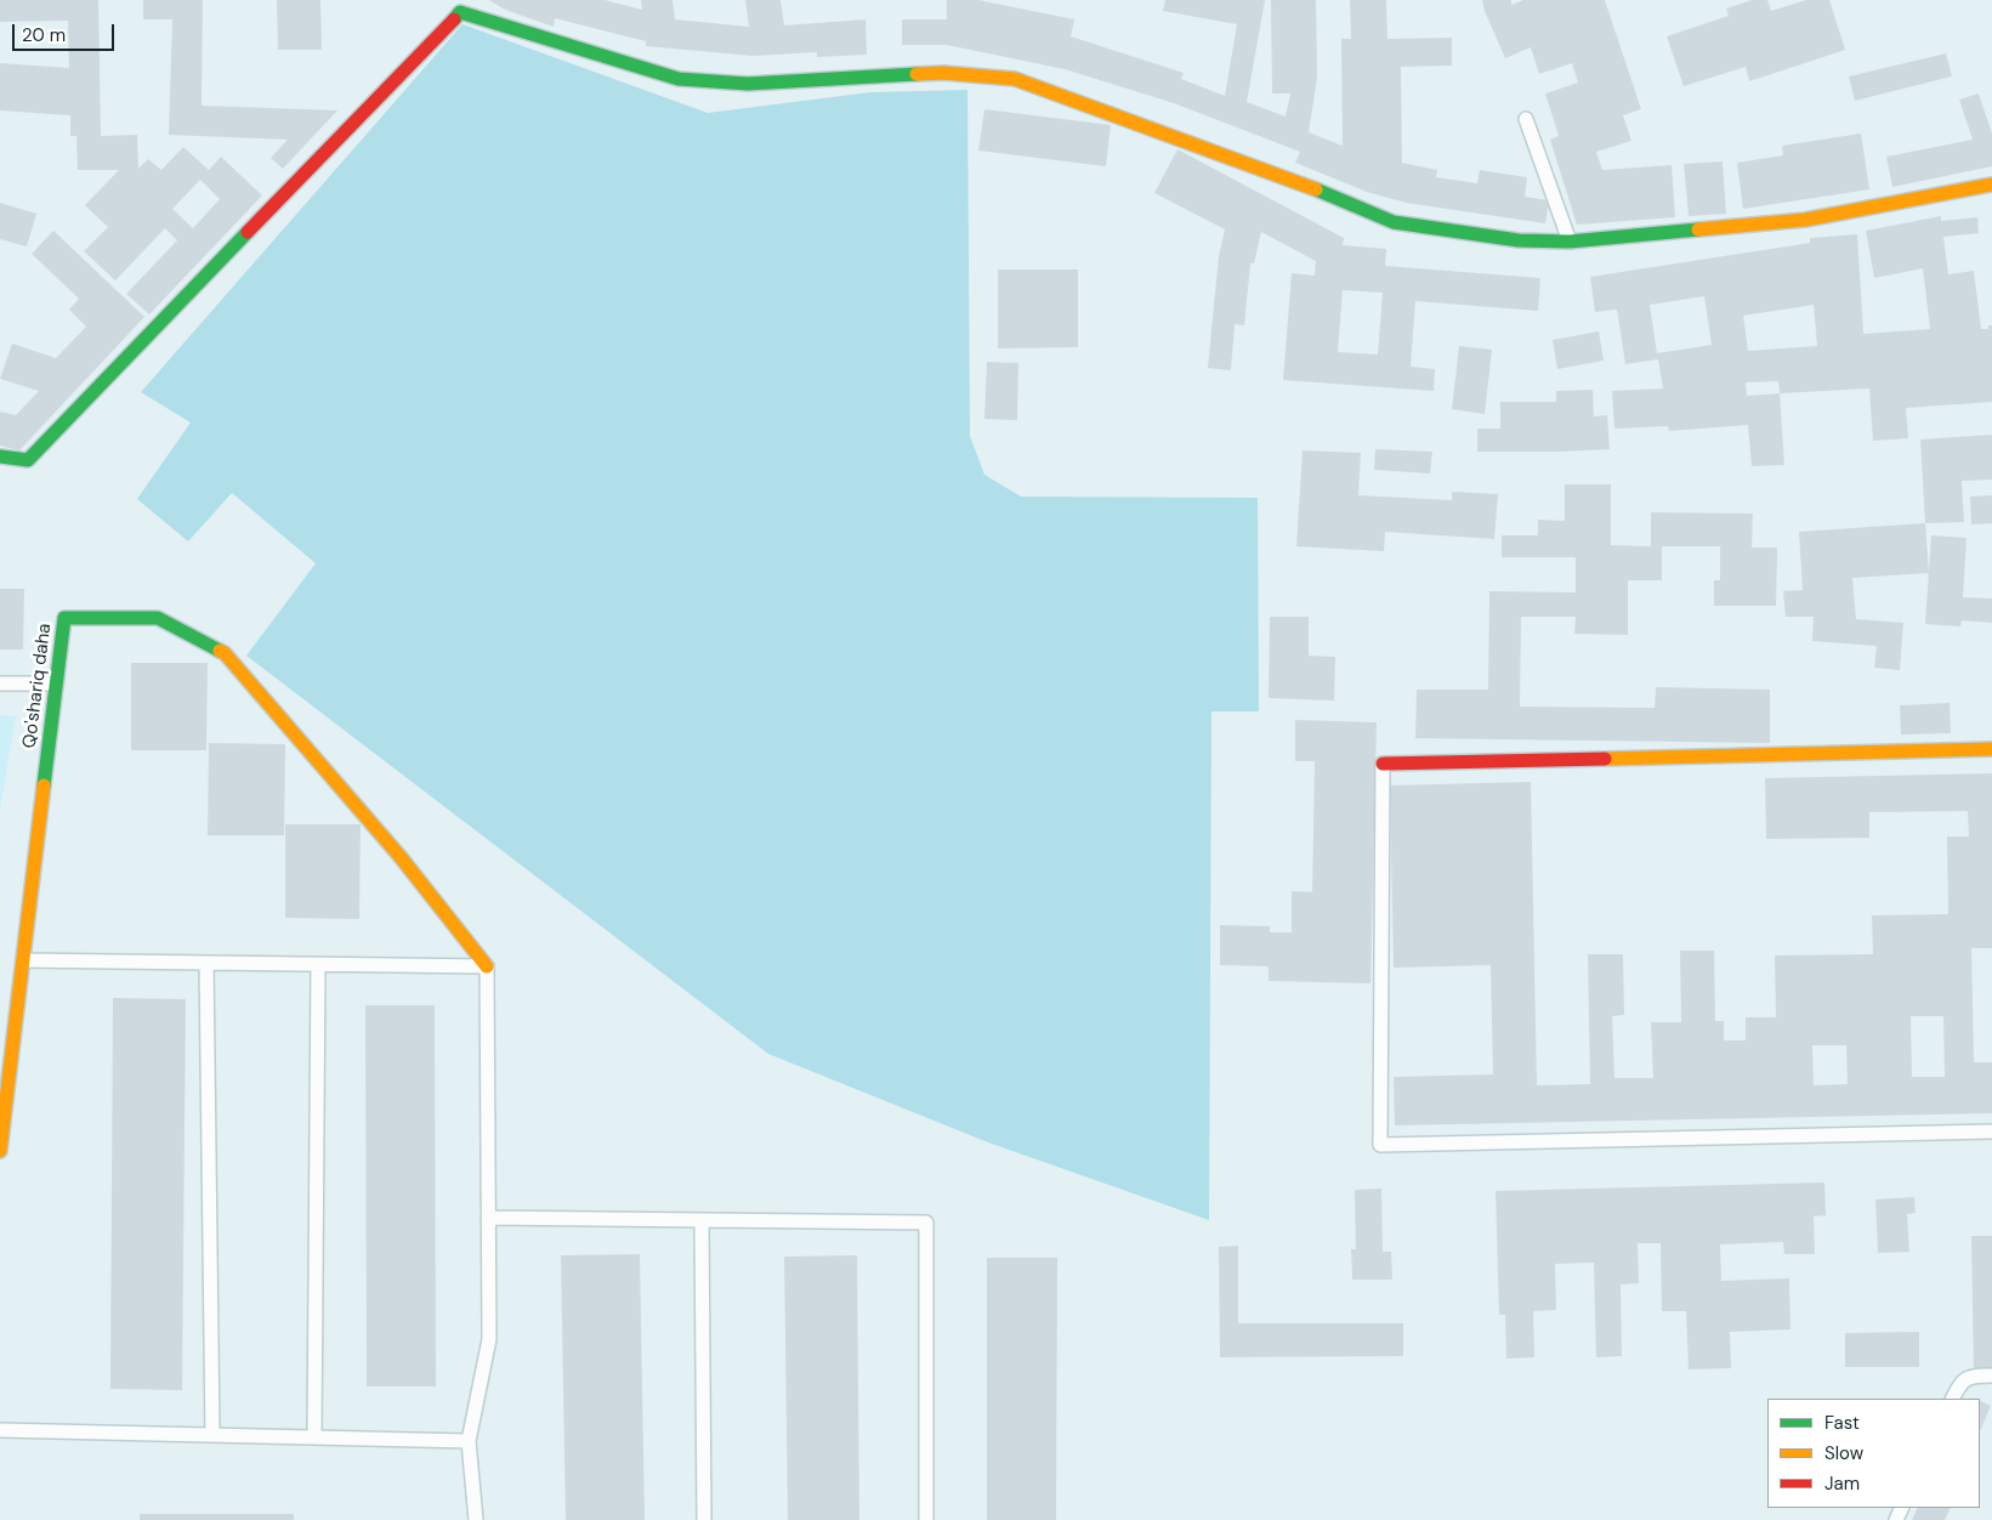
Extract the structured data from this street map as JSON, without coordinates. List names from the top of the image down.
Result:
{
  "streets": {
    "street": ["Qo'shariq daha"]
  },
  "legend": ["Fast", "Slow", "Jam"],
  "scale_bar": "20 m"
}
